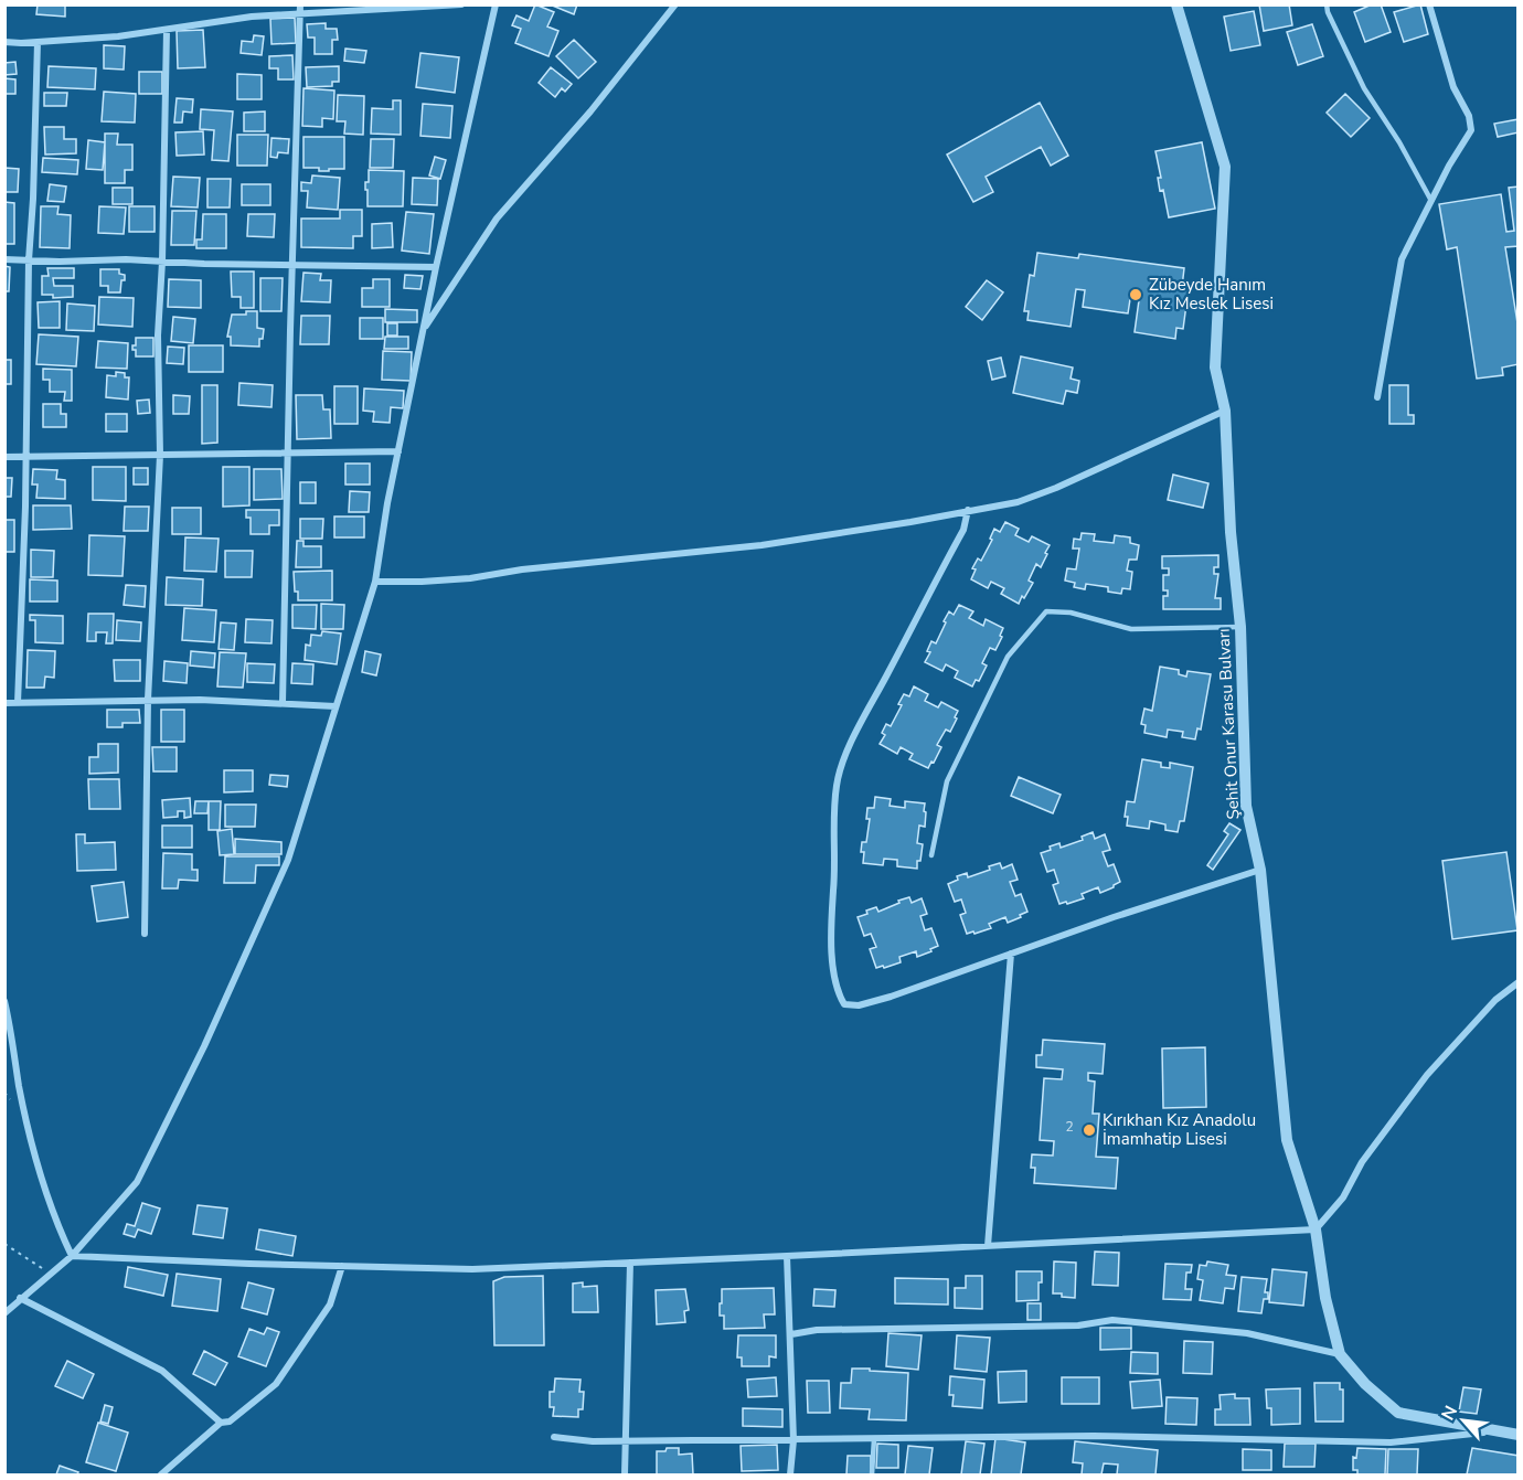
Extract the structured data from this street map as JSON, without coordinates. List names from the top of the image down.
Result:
{
  "streets": {
    "street": ["Şehit Onur Karasu Bulvarı"]
  },
  "places": ["Zübeyde Hanım Kız Meslek Lisesi", "Kırıkhan Kız Anadolu İmamhatip Lisesi"],
  "house_numbers": ["2"],
  "north": "top left"
}
